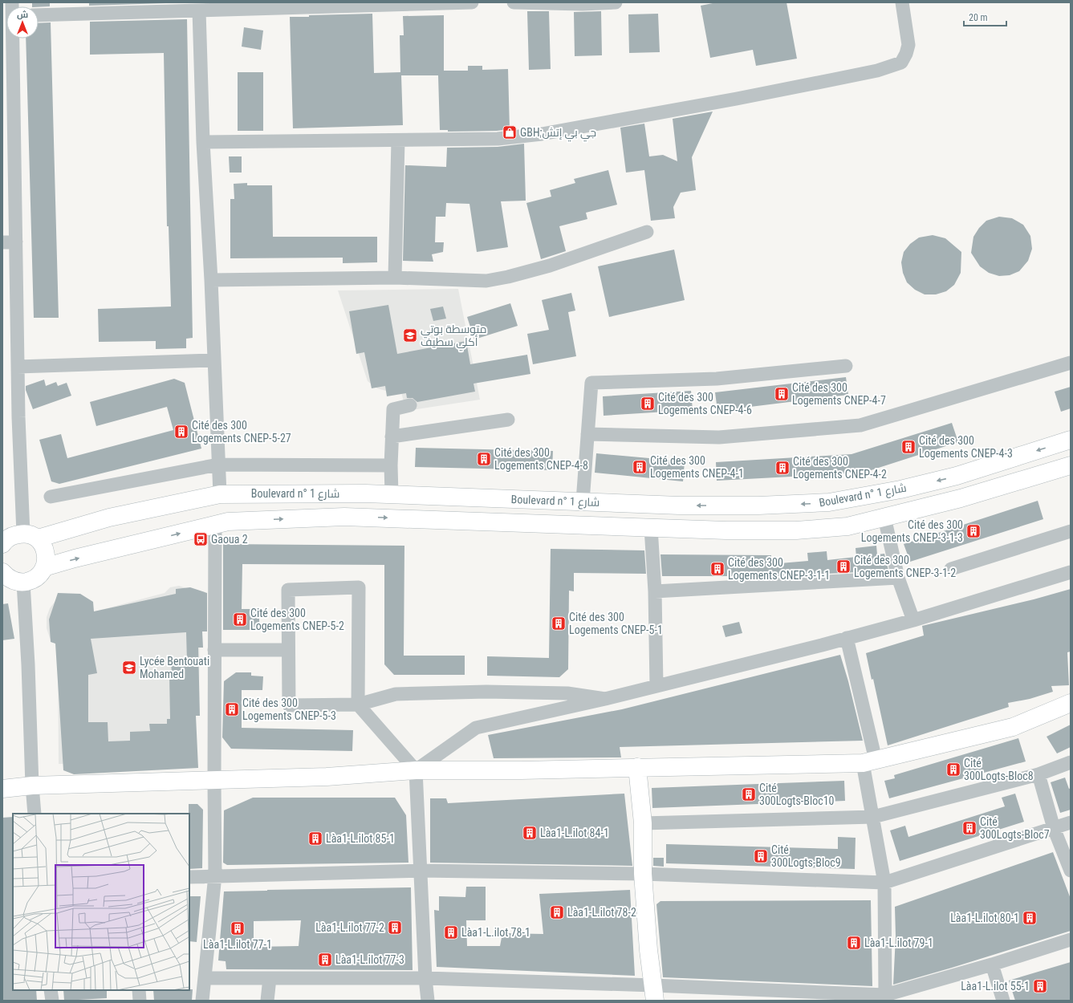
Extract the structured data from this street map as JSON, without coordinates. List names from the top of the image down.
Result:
{
  "streets": {
    "main road": ["Boulevard n° شارع 1"]
  },
  "places": {
    "shop": ["GBH;جي بي إتش"],
    "school or university": ["متوسطة بوتي أكلي سطيف", "Lycée Bentouati Mohamed"],
    "building": [
      "Cité des 300 Logements CNEP-4-7",
      "Cité des 300 Logements CNEP-4-6",
      "Cité des 300 Logements CNEP-5-27",
      "Cité des 300 Logements CNEP-4-3",
      "Cité des 300 Logements CNEP-4-8",
      "Cité des 300 Logements CNEP-4-1",
      "Cité des 300 Logements CNEP-4-2",
      "Cité des 300 Logements CNEP-3-1-3",
      "Cité des 300 Logements CNEP-3-1-2",
      "Cité des 300 Logements CNEP-3-1-1",
      "Cité des 300 Logements CNEP-5-2",
      "Cité des 300 Logements CNEP-5-1",
      "Cité des 300 Logements CNEP-5-3",
      "Cité 300Logts-Bloc8",
      "Cité 300Logts-Bloc10",
      "Cité 300Logts-Bloc7",
      "Làa1-L.ilot 84-1",
      "Làa1-L.ilot 85-1",
      "Cité 300Logts-Bloc9",
      "Làa1-L.ilot 78-2",
      "Làa1-L.ilot 80-1",
      "Làa1-L.ilot 77-2",
      "Làa1-L.ilot 77-1",
      "Làa1-L.ilot 78-1",
      "Làa1-L.ilot 79-1",
      "Làa1-L.ilot 77-3",
      "Làa1-L.ilot 55-1"
    ],
    "bus stop": ["Gaoua 2"]
  },
  "scale_bar": "20 m",
  "north": "top"
}
